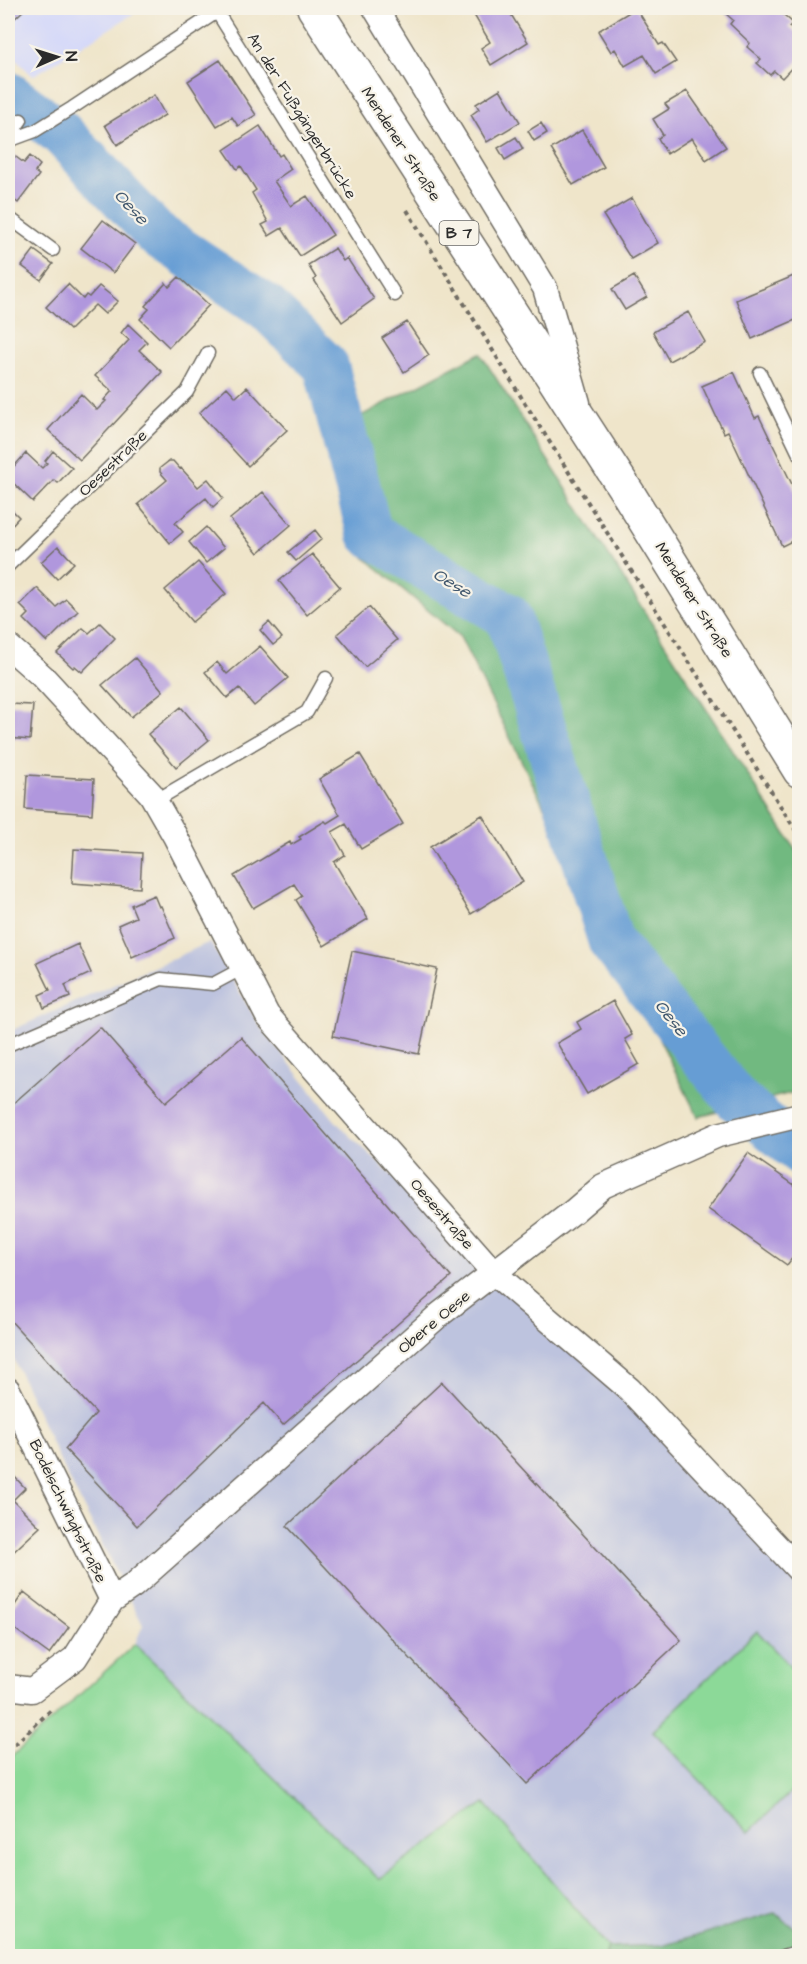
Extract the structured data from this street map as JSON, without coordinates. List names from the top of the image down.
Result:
{
  "streets": {
    "main road": ["Mendener Straße", "B 7"],
    "street": ["Oesestraße", "Obere Oese", "Bodelschwinghstraße"],
    "lane": ["An der Fußgängerbrücke"]
  },
  "crossings": [
    ["Oesestraße", "Obere Oese"],
    ["Obere Oese", "Bodelschwinghstraße"]
  ],
  "water": ["Oese"],
  "north": "right"
}
